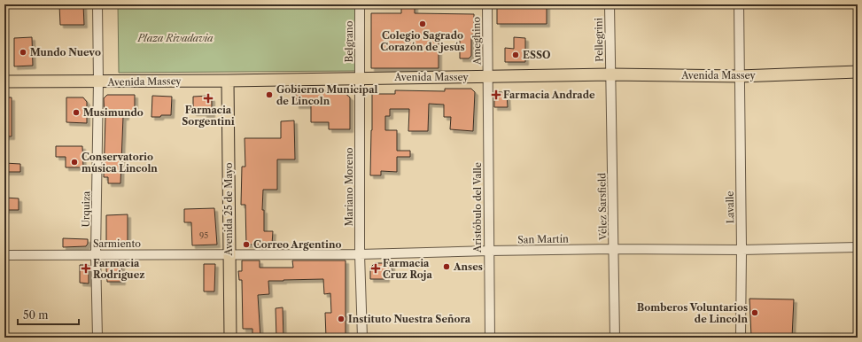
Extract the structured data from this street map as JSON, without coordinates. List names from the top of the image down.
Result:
{
  "streets": {
    "main road": ["Avenida Massey", "Avenida 25 de Mayo"],
    "street": [
      "Pellegrini",
      "Ameghino",
      "Belgrano",
      "Mariano Moreno",
      "Vélez Sarsfield",
      "Aristóbulo del Valle",
      "Lavalle",
      "Urquiza",
      "San Martín",
      "Sarmiento"
    ]
  },
  "crossings": [
    ["Pellegrini", "Avenida Massey"],
    ["Pellegrini", "Vélez Sarsfield"],
    ["Ameghino", "Avenida Massey"],
    ["Ameghino", "Aristóbulo del Valle"],
    ["Belgrano", "Avenida Massey"],
    ["Belgrano", "Mariano Moreno"],
    ["Avenida Massey", "Mariano Moreno"],
    ["Avenida Massey", "Vélez Sarsfield"],
    ["Avenida Massey", "Aristóbulo del Valle"],
    ["Avenida Massey", "Lavalle"],
    ["Avenida Massey", "Urquiza"],
    ["Avenida Massey", "Avenida 25 de Mayo"],
    ["Mariano Moreno", "San Martín"],
    ["Vélez Sarsfield", "San Martín"],
    ["Aristóbulo del Valle", "San Martín"],
    ["Lavalle", "San Martín"],
    ["Urquiza", "Sarmiento"],
    ["Avenida 25 de Mayo", "San Martín"],
    ["Avenida 25 de Mayo", "Sarmiento"],
    ["San Martín", "Sarmiento"]
  ],
  "parks": ["Plaza Rivadavia"],
  "places": {
    "other": [
      "Colegio Sagrado Corazón de jesús",
      "Mundo Nuevo",
      "ESSO",
      "Gobierno Municipal de Lincoln",
      "Musimundo",
      "Conservatorio música Lincoln",
      "Correo Argentino",
      "Anses",
      "Bomberos Voluntarios de Lincoln",
      "Instituto Nuestra Señora"
    ],
    "health": [
      "Farmacia Andrade",
      "Farmacia Sorgentini",
      "Farmacia Rodriguez",
      "Farmacia Cruz Roja"
    ]
  },
  "house_numbers": ["95"],
  "scale_bar": "50 m"
}
